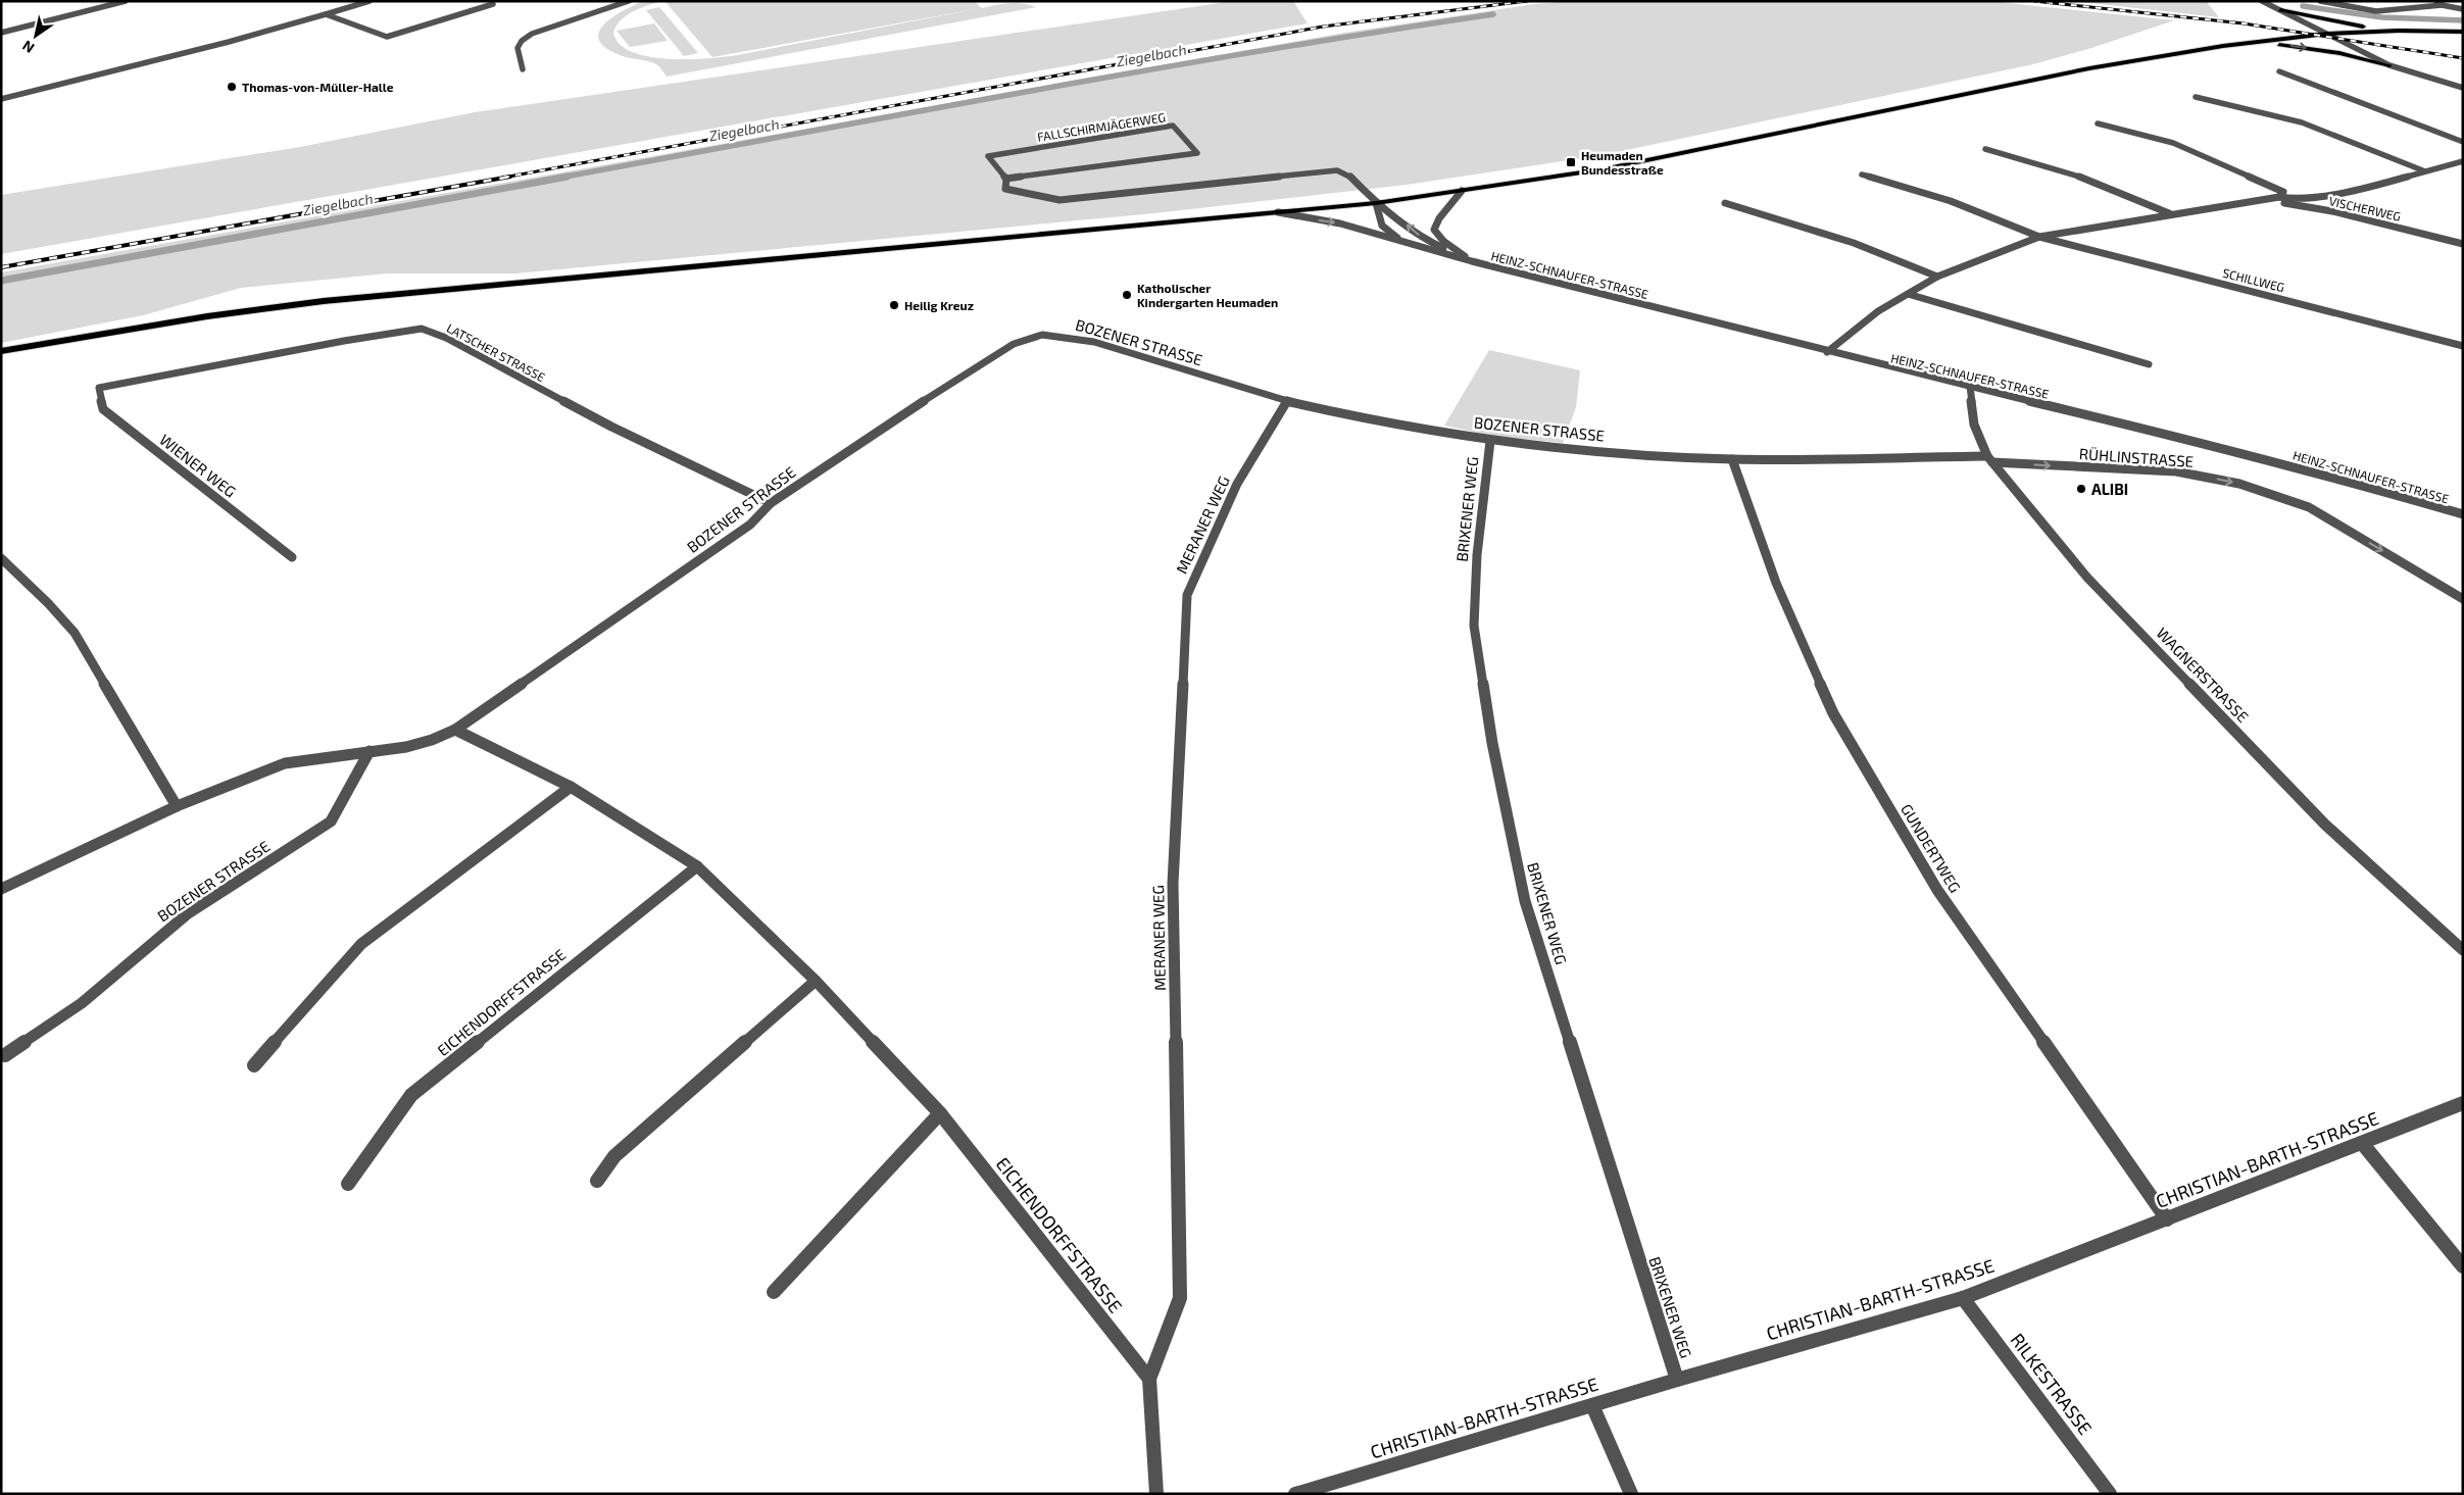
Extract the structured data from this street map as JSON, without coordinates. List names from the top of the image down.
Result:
{
  "streets": {
    "street": [
      "FALLSCHIRMJÄGERWEG",
      "VISCHERWEG",
      "HEINZ-SCHNAUFER-STRASSE",
      "SCHILLWEG",
      "BOZENER STRASSE",
      "LATSCHER STRASSE",
      "RÜHLINSTRASSE",
      "WIENER WEG",
      "BRIXENER WEG",
      "MERANER WEG",
      "WAGNERSTRASSE",
      "GUNDERTWEG",
      "EICHENDORFFSTRASSE",
      "CHRISTIAN-BARTH-STRASSE",
      "RILKESTRASSE"
    ]
  },
  "crossings": [
    ["FALLSCHIRMJÄGERWEG", "HEINZ-SCHNAUFER-STRASSE"],
    ["HEINZ-SCHNAUFER-STRASSE", "WAGNERSTRASSE"],
    ["BOZENER STRASSE", "LATSCHER STRASSE"],
    ["BOZENER STRASSE", "RÜHLINSTRASSE"],
    ["BOZENER STRASSE", "BRIXENER WEG"],
    ["BOZENER STRASSE", "MERANER WEG"],
    ["BOZENER STRASSE", "WAGNERSTRASSE"],
    ["BOZENER STRASSE", "GUNDERTWEG"],
    ["BOZENER STRASSE", "EICHENDORFFSTRASSE"],
    ["LATSCHER STRASSE", "WIENER WEG"],
    ["RÜHLINSTRASSE", "WAGNERSTRASSE"],
    ["BRIXENER WEG", "CHRISTIAN-BARTH-STRASSE"],
    ["MERANER WEG", "EICHENDORFFSTRASSE"],
    ["GUNDERTWEG", "CHRISTIAN-BARTH-STRASSE"],
    ["CHRISTIAN-BARTH-STRASSE", "RILKESTRASSE"]
  ],
  "one_way": ["RÜHLINSTRASSE"],
  "water": ["Ziegelbach"],
  "places": {
    "other": [
      "Thomas-von-Müller-Halle",
      "Katholischer Kindergarten Heumaden",
      "Heilig Kreuz",
      "ALIBI"
    ],
    "transit": ["Heumaden Bundesstraße"]
  },
  "north": "bottom left"
}
